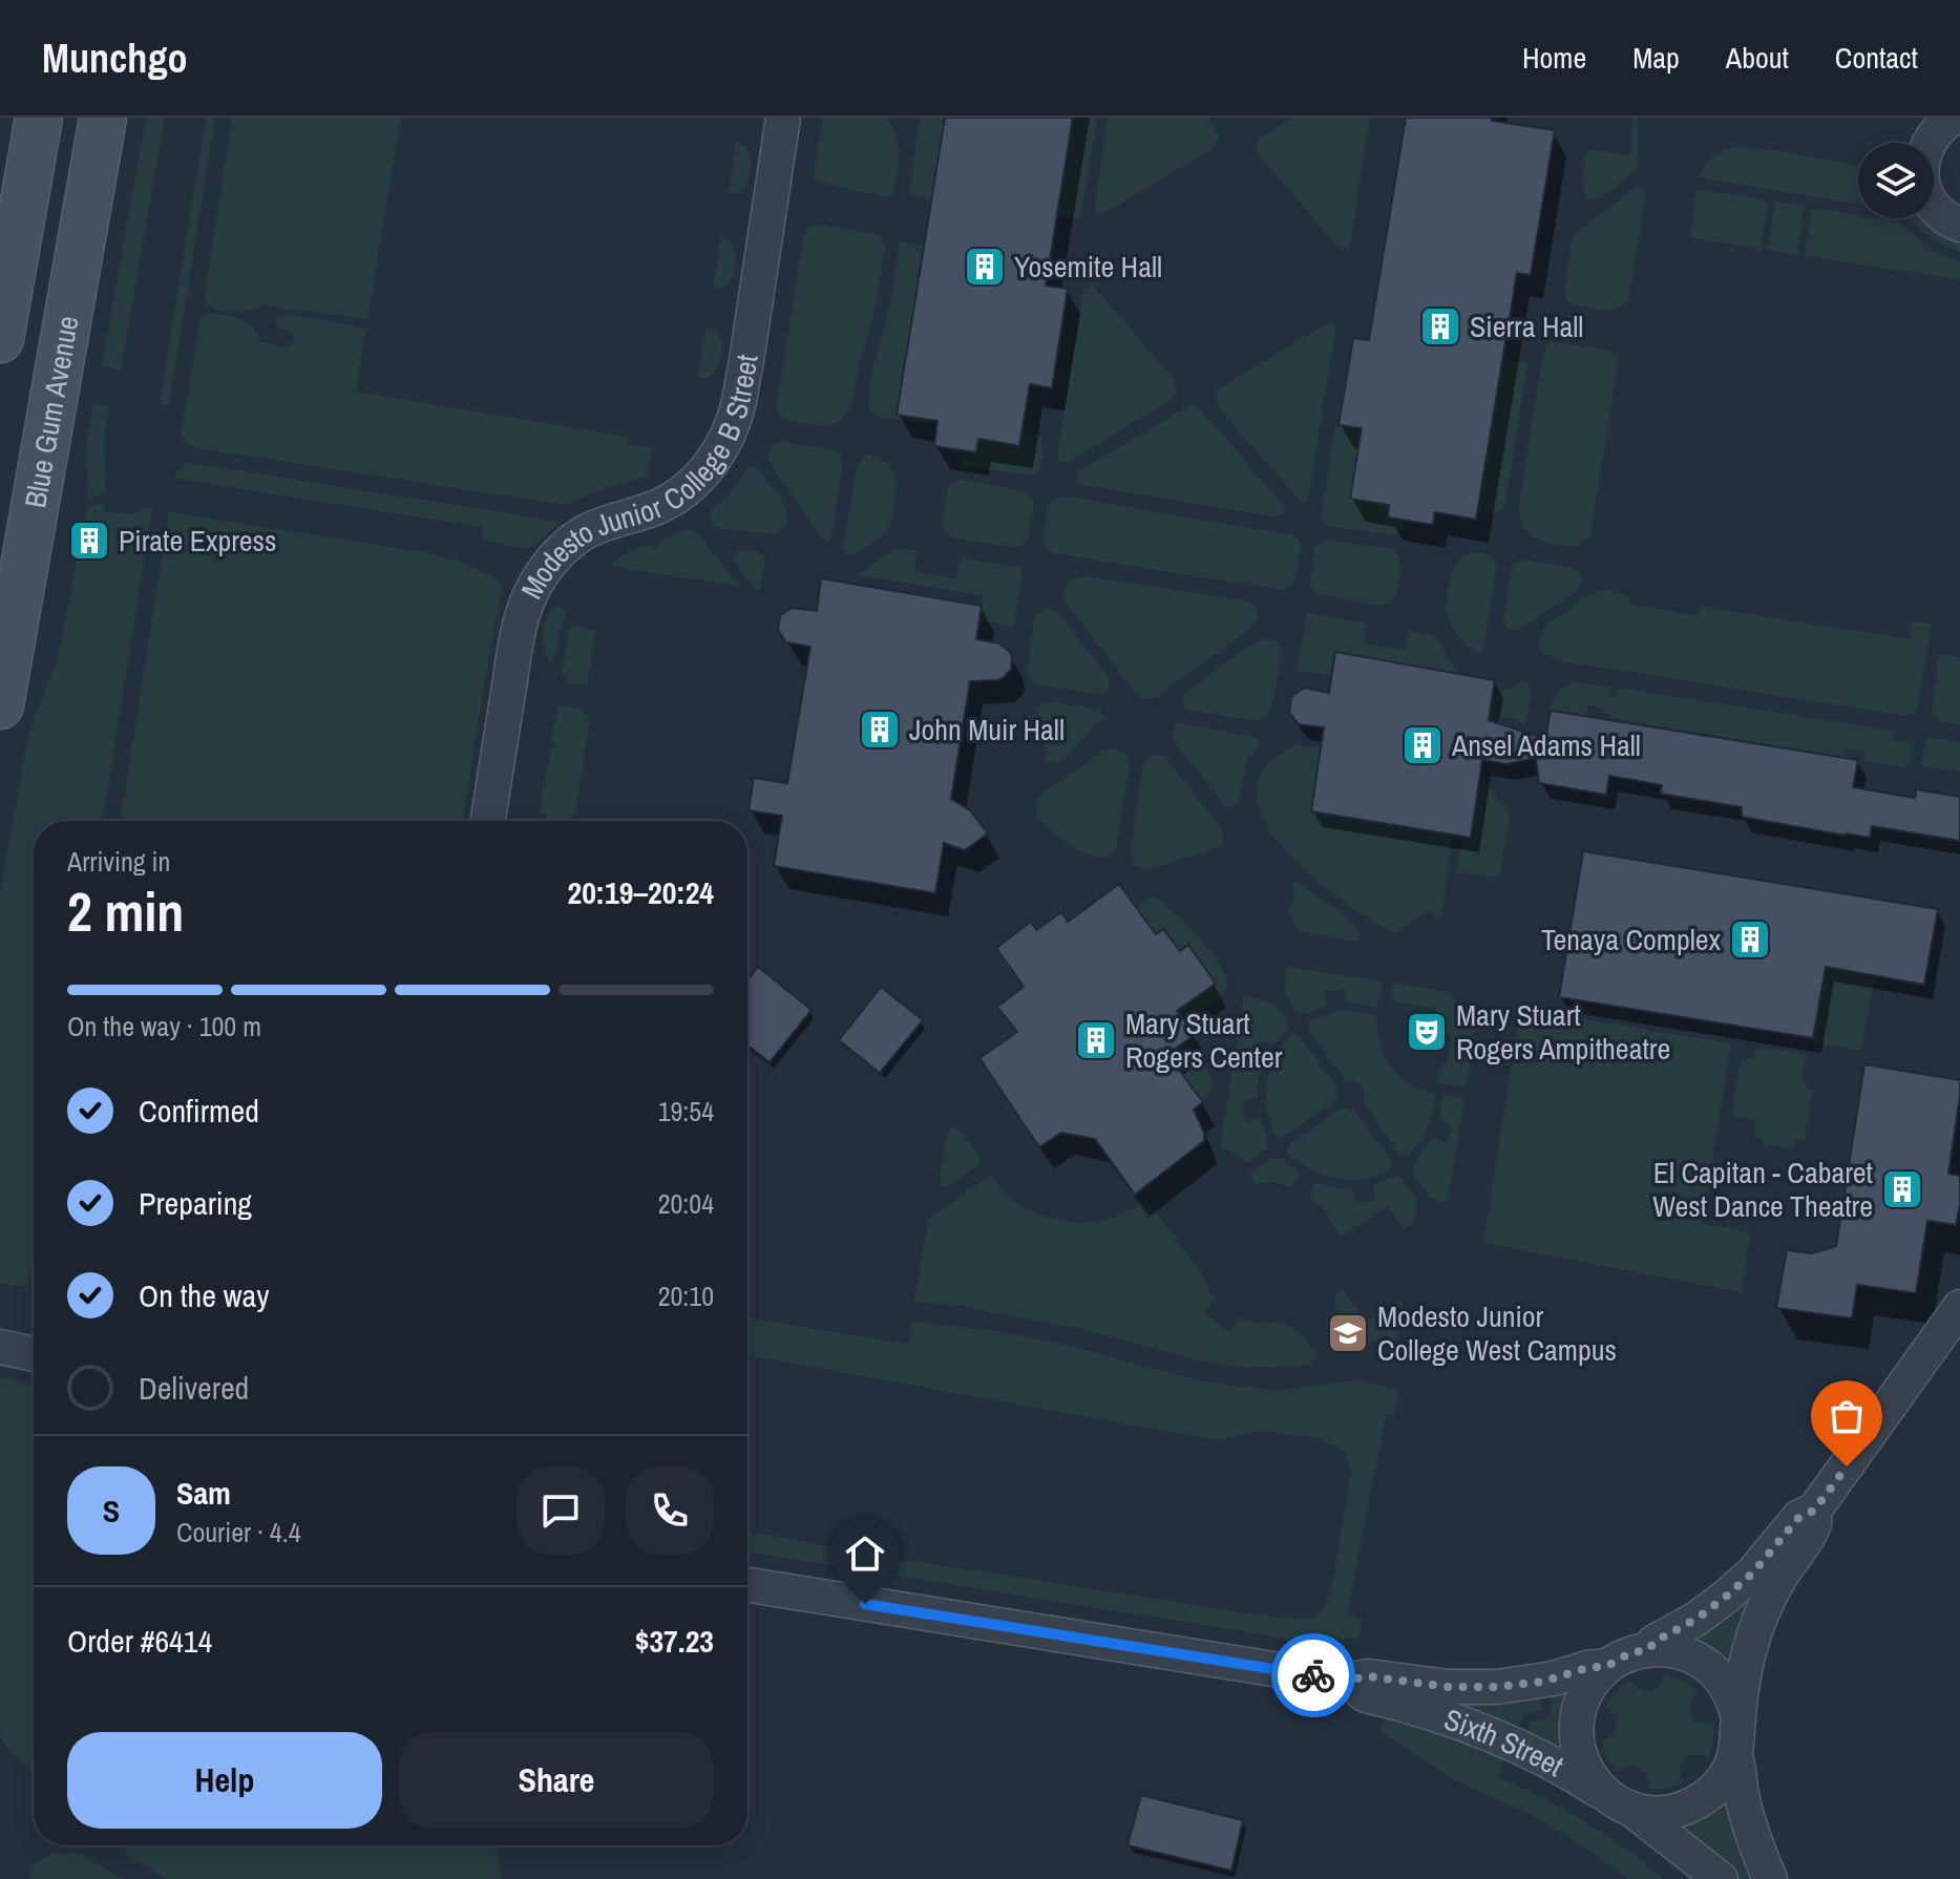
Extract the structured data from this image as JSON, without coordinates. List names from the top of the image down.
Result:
{
  "streets": {
    "main road": ["Blue Gum Avenue"],
    "street": ["Modesto Junior College B Street", "Sixth Street"]
  },
  "places": {
    "building": [
      "Yosemite Hall",
      "Sierra Hall",
      "Pirate Express",
      "John Muir Hall",
      "Ansel Adams Hall",
      "Tenaya Complex",
      "Mary Stuart Rogers Center",
      "El Capitan - Cabaret West Dance Theatre"
    ],
    "theatre": ["Mary Stuart Rogers Ampitheatre"],
    "school or university": ["Modesto Junior College West Campus"]
  },
  "page": {
    "header": "Munchgo",
    "nav": [
      "Home",
      "Map",
      "About",
      "Contact"
    ],
    "heading": ["2 min", "Arriving in", "20:19–20:24"],
    "panel": [
      "Sam",
      "Courier · 4.4",
      "Order #6414",
      "$37.23"
    ],
    "bar": "On the way · 100 m",
    "list": [
      ["Confirmed", "19:54"],
      ["Preparing", "20:04"],
      ["On the way", "20:10"],
      "Delivered"
    ],
    "round": "S",
    "buttons": ["Help", "Share"]
  }
}
